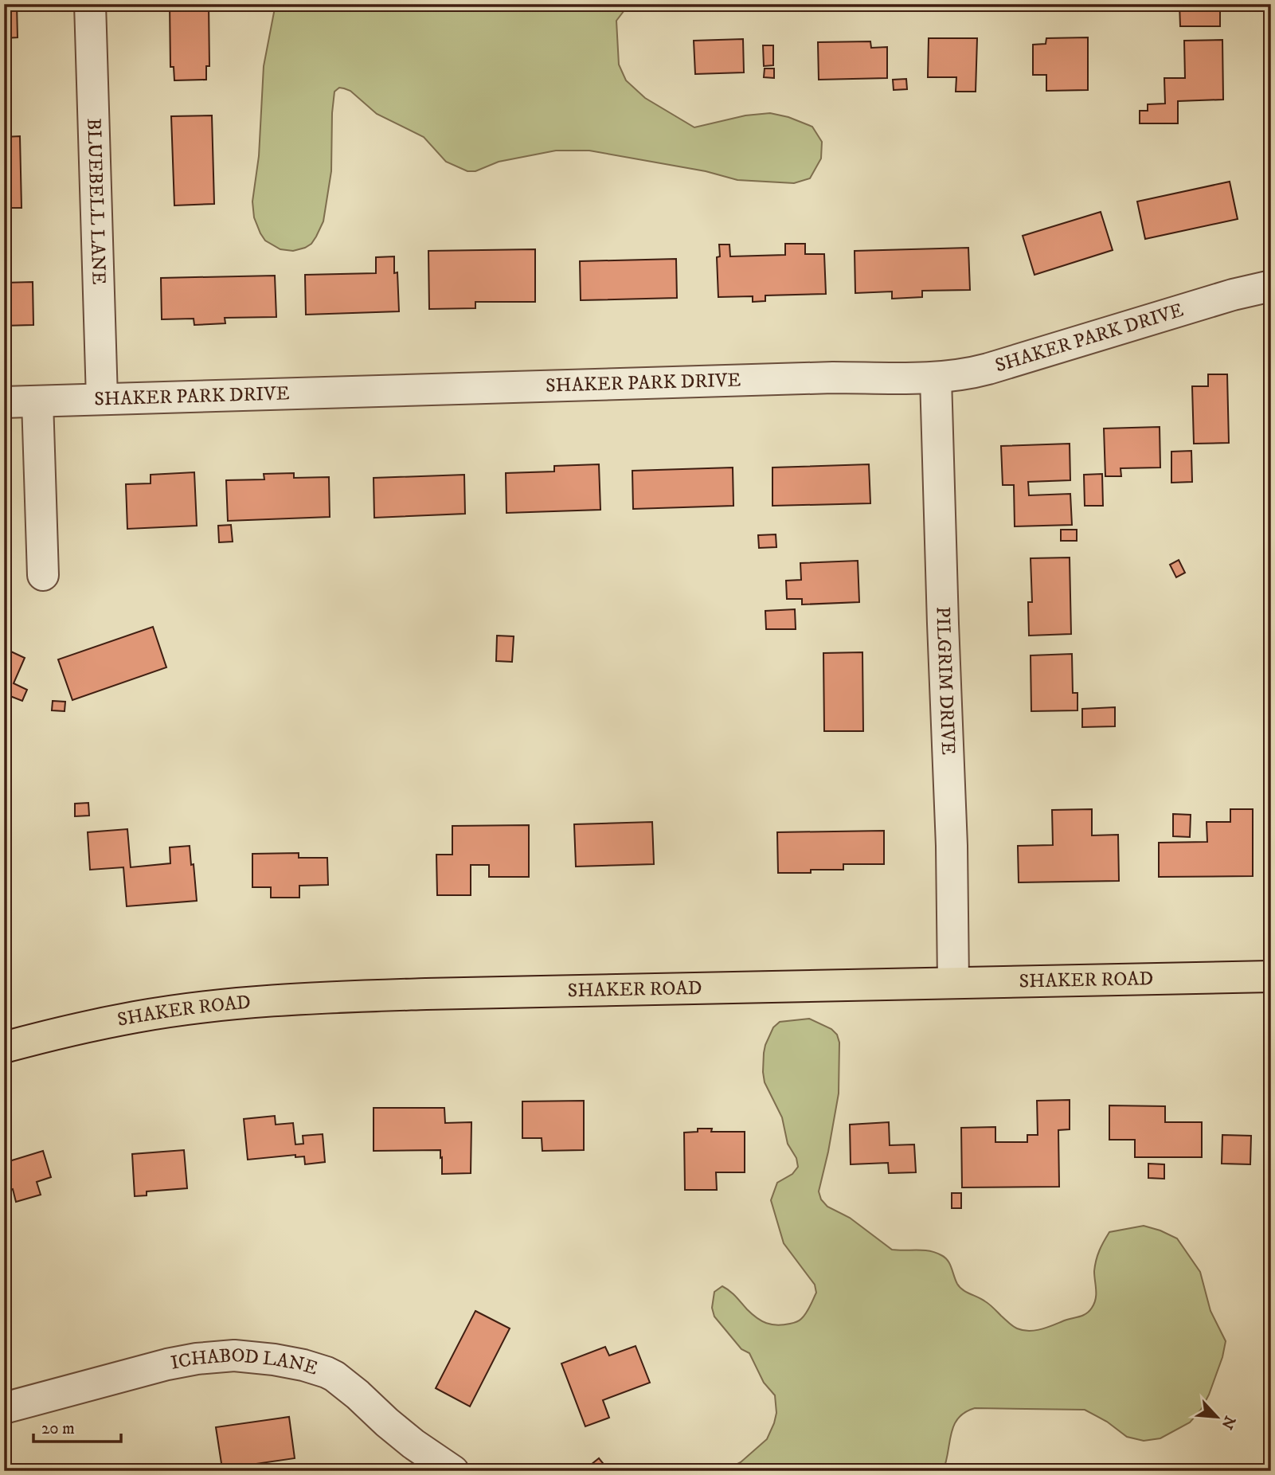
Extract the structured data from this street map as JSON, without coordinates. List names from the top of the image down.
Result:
{
  "streets": {
    "main road": ["SHAKER ROAD"],
    "street": [
      "BLUEBELL LANE",
      "SHAKER PARK DRIVE",
      "PILGRIM DRIVE",
      "ICHABOD LANE"
    ]
  },
  "crossings": [
    ["BLUEBELL LANE", "SHAKER PARK DRIVE"],
    ["SHAKER PARK DRIVE", "PILGRIM DRIVE"],
    ["PILGRIM DRIVE", "SHAKER ROAD"]
  ],
  "scale_bar": "20 m",
  "north": "bottom right"
}
